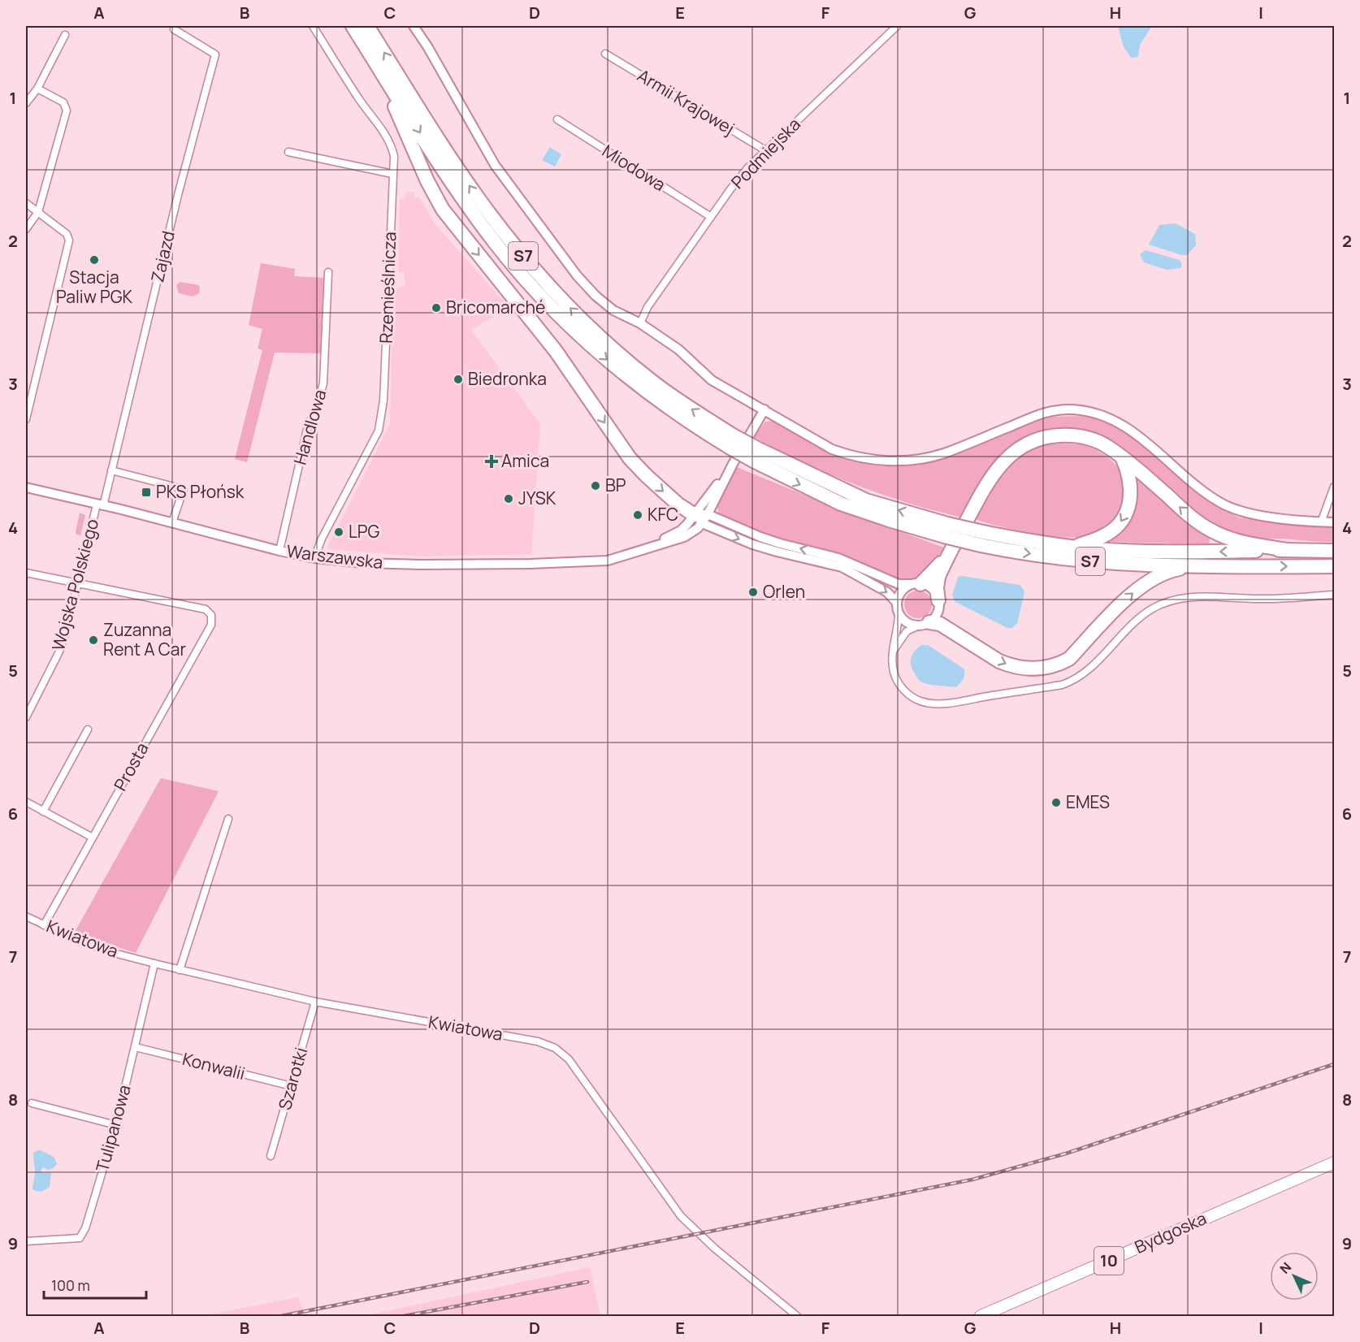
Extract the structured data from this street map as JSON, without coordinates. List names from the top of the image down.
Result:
{
  "streets": {
    "highway": ["S7"],
    "main road": ["Bydgoska", "10"],
    "street": [
      "Armii Krajowej",
      "Podmiejska",
      "Miodowa",
      "Zajazd",
      "Rzemieślnicza",
      "Handlowa",
      "Warszawska",
      "Wojska Polskiego",
      "Prosta",
      "Kwiatowa",
      "Konwalii",
      "Szarotki",
      "Tulipanowa"
    ]
  },
  "crossings": [
    ["Armii Krajowej", "Podmiejska"],
    ["Podmiejska", "Miodowa"],
    ["Zajazd", "Warszawska"],
    ["Zajazd", "Wojska Polskiego"],
    ["Rzemieślnicza", "Warszawska"],
    ["Handlowa", "Warszawska"],
    ["Warszawska", "Wojska Polskiego"],
    ["Wojska Polskiego", "Prosta"],
    ["Prosta", "Kwiatowa"],
    ["Kwiatowa", "Szarotki"],
    ["Kwiatowa", "Tulipanowa"],
    ["Konwalii", "Szarotki"],
    ["Konwalii", "Tulipanowa"]
  ],
  "places": {
    "other": [
      "Stacja Paliw PGK",
      "Bricomarché",
      "Biedronka",
      "BP",
      "JYSK",
      "KFC",
      "LPG",
      "Orlen",
      "Zuzanna Rent A Car",
      "EMES"
    ],
    "health": ["Amica"],
    "transit": ["PKS Płońsk"]
  },
  "scale_bar": "100 m",
  "north": "top left",
  "grid": {
    "columns": [
      "A",
      "B",
      "C",
      "D",
      "E",
      "F",
      "G",
      "H",
      "I"
    ],
    "rows": [
      "1",
      "2",
      "3",
      "4",
      "5",
      "6",
      "7",
      "8",
      "9"
    ]
  }
}
